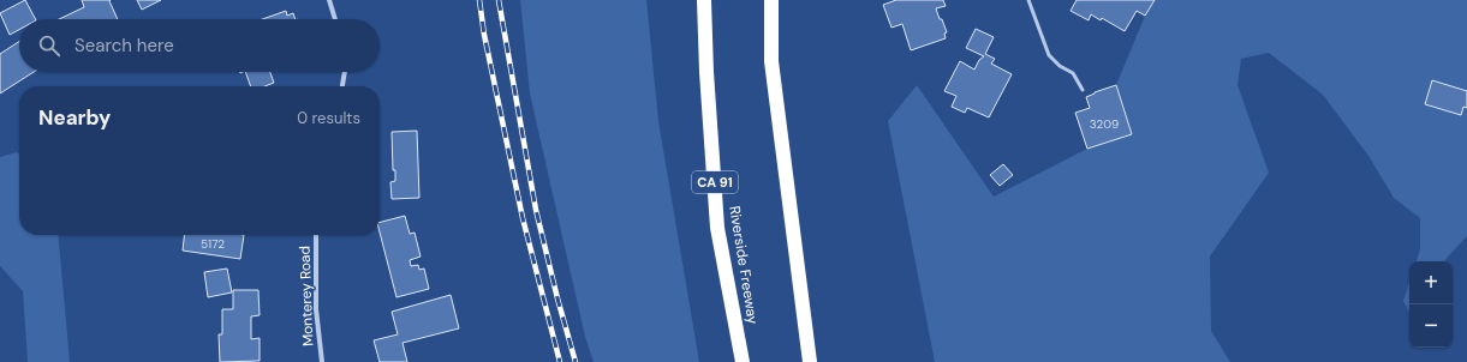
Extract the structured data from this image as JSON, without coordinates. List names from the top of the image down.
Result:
{
  "streets": {
    "highway": ["CA 91", "Riverside Freeway"],
    "street": ["Monterey Road"]
  },
  "house_numbers": ["3209", "5172"],
  "page": {
    "search": "Search here",
    "heading": ["Nearby", "0 results"],
    "map_buttons": ["+", "−"]
  }
}
